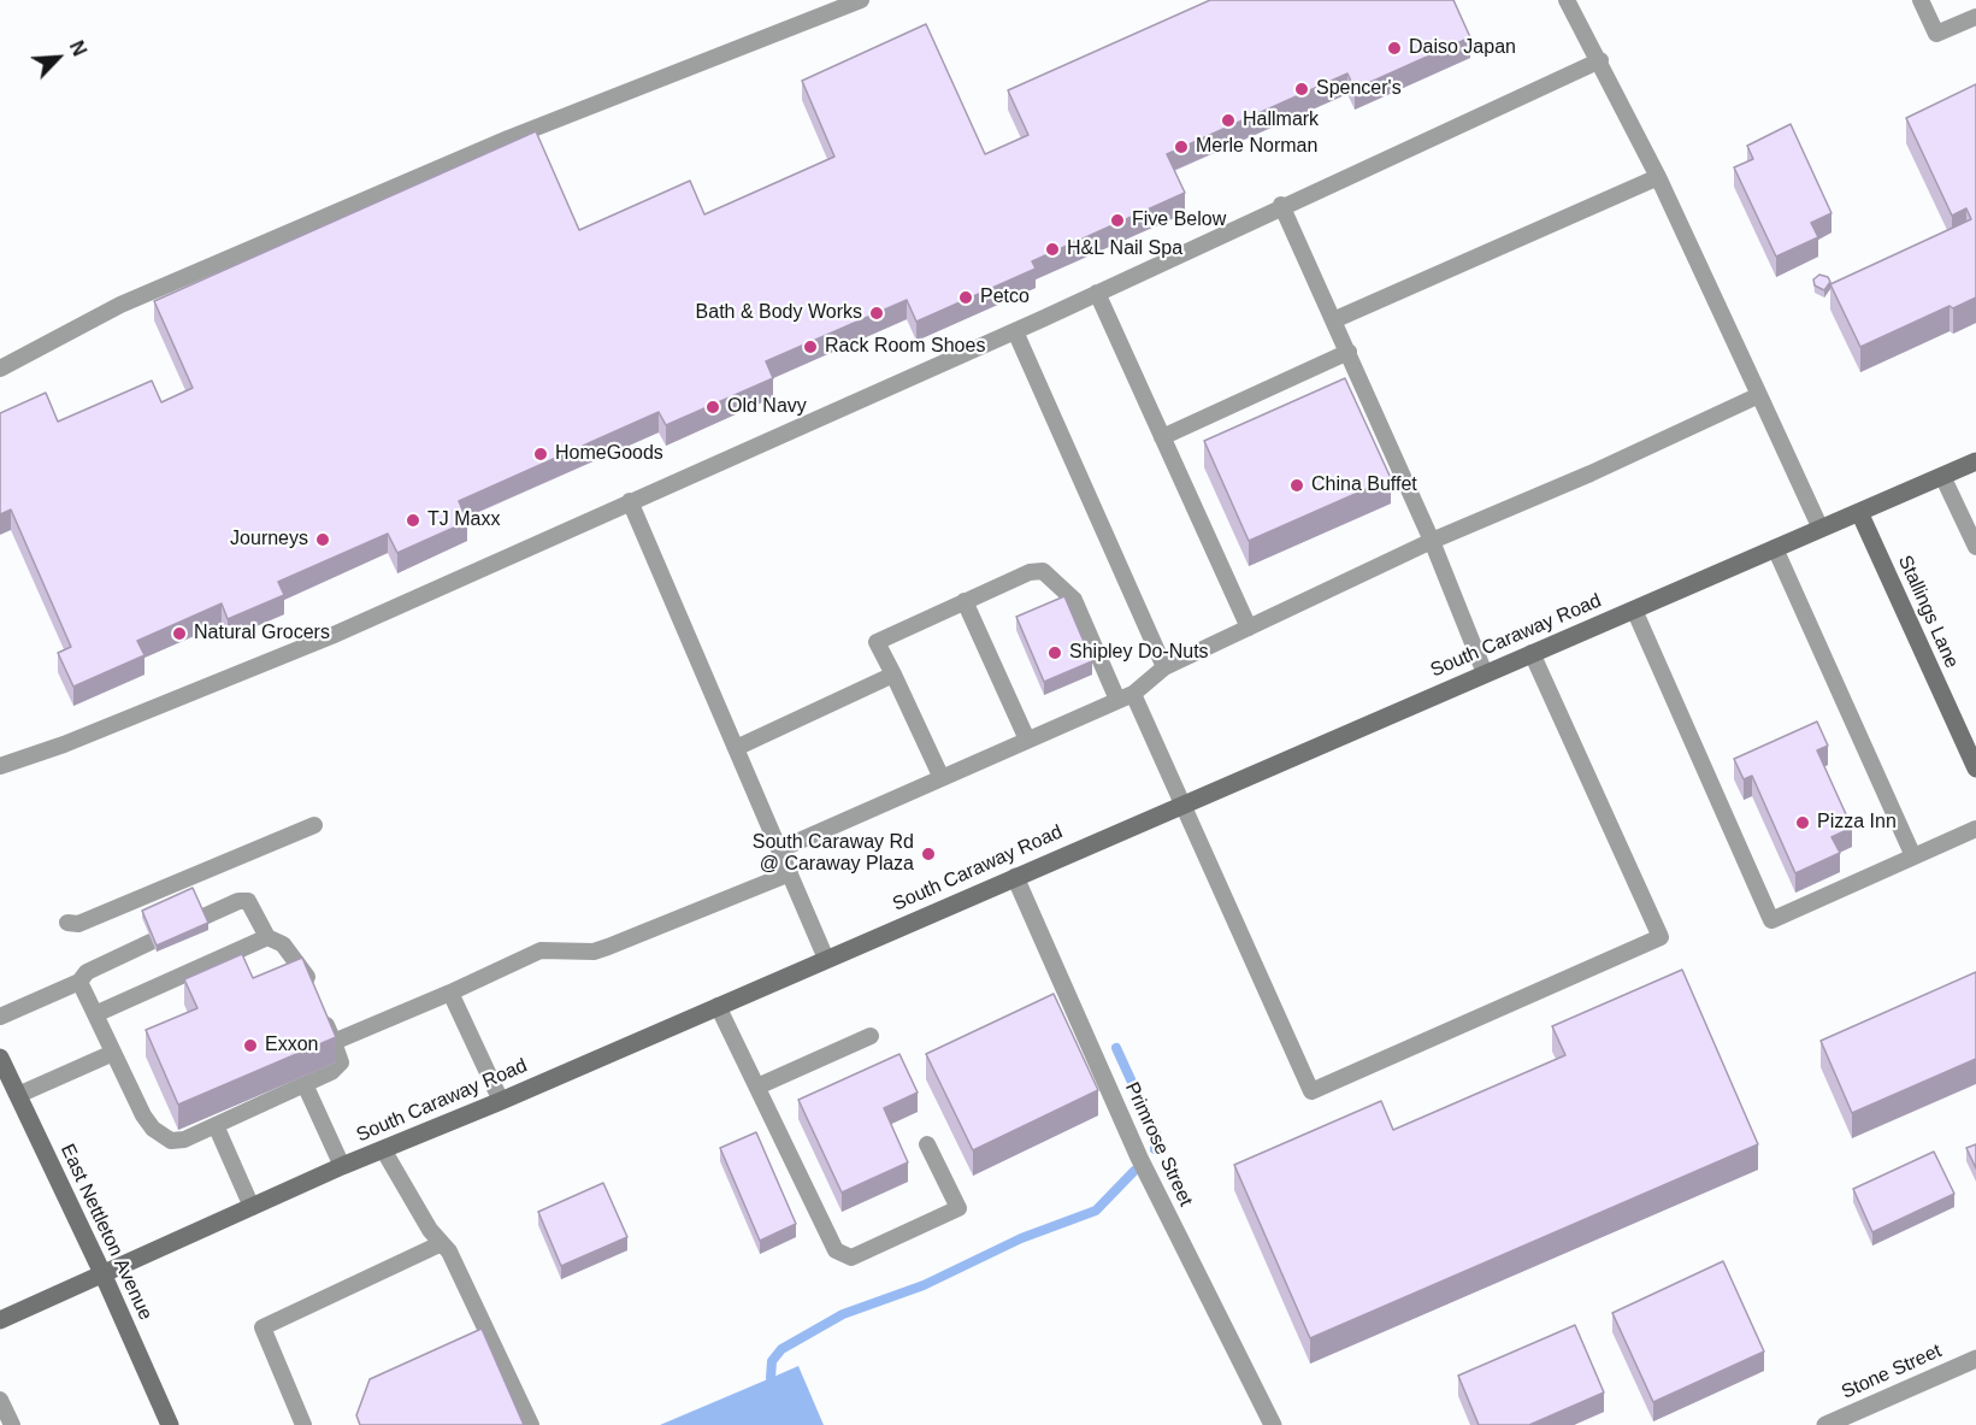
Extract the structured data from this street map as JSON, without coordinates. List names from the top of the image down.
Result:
{
  "streets": {
    "street": [
      "Stallings Lane",
      "South Caraway Road",
      "Primrose Street",
      "East Nettleton Avenue",
      "Stone Street"
    ]
  },
  "crossings": [
    ["Stallings Lane", "South Caraway Road"],
    ["South Caraway Road", "Primrose Street"],
    ["South Caraway Road", "East Nettleton Avenue"]
  ],
  "places": [
    "Daiso Japan",
    "Spencer's",
    "Hallmark",
    "Merle Norman",
    "Five Below",
    "H&L Nail Spa",
    "Petco",
    "Bath & Body Works",
    "Rack Room Shoes",
    "Old Navy",
    "HomeGoods",
    "China Buffet",
    "TJ Maxx",
    "Journeys",
    "Natural Grocers",
    "Shipley Do-Nuts",
    "Pizza Inn",
    "South Caraway Rd @ Caraway Plaza",
    "Exxon"
  ],
  "north": "top right"
}
